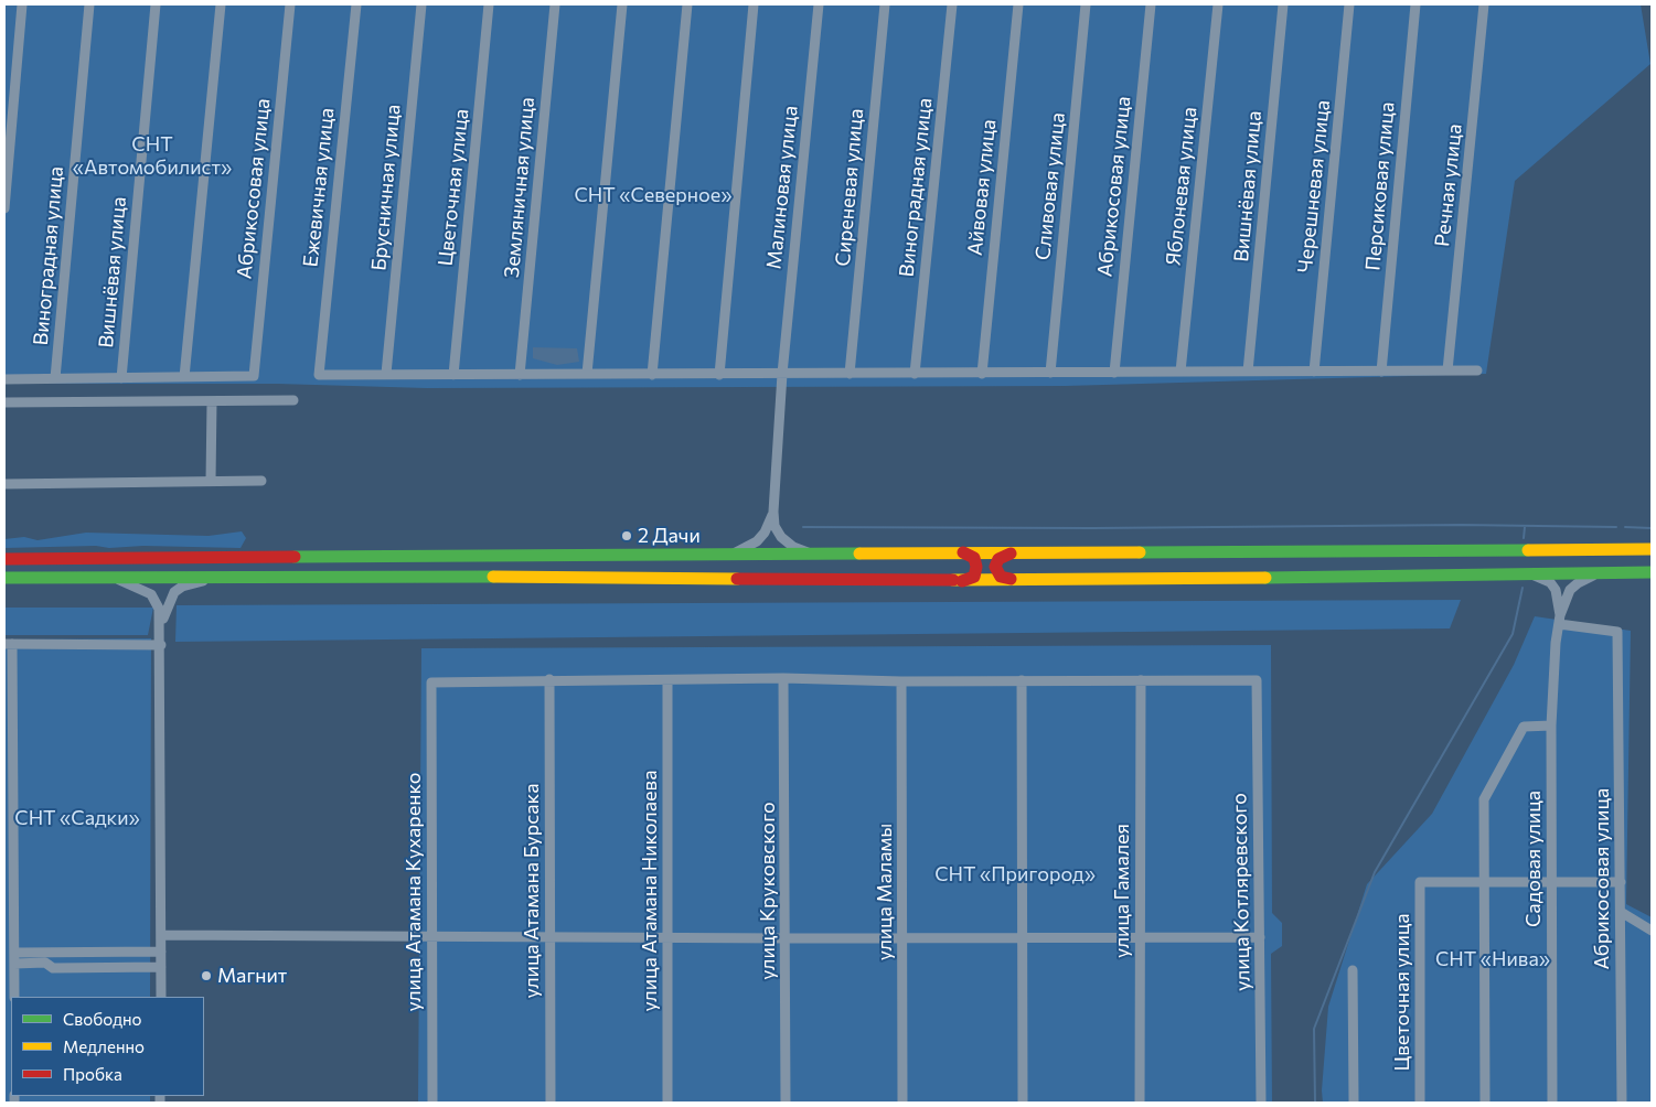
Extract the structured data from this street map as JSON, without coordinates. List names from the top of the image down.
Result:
{
  "streets": {
    "street": [
      "Речная улица",
      "Сливовая улица",
      "Абрикосовая улица",
      "Яблоневая улица",
      "Вишнёвая улица",
      "Черешневая улица",
      "Персиковая улица",
      "Ежевичная улица",
      "Брусничная улица",
      "Цветочная улица",
      "Земляничная улица",
      "Малиновая улица",
      "Сиреневая улица",
      "Виноградная улица",
      "Айвовая улица",
      "Садовая улица",
      "улица Атамана Бурсака",
      "улица Атамана Николаева",
      "улица Круковского",
      "улица Гамалея",
      "улица Атамана Кухаренко",
      "улица Маламы",
      "улица Котляревского"
    ]
  },
  "crossings": [
    ["Абрикосовая улица", "Садовая улица"],
    ["Ежевичная улица", "Брусничная улица"],
    ["улица Атамана Бурсака", "улица Атамана Кухаренко"],
    ["улица Гамалея", "улица Котляревского"]
  ],
  "parks": [
    "СНТ «Автомобилист»",
    "СНТ «Северное»",
    "СНТ «Садки»",
    "СНТ «Пригород»",
    "СНТ «Нива»"
  ],
  "places": ["2 Дачи", "Магнит"],
  "legend": ["Свободно", "Медленно", "Пробка"]
}
